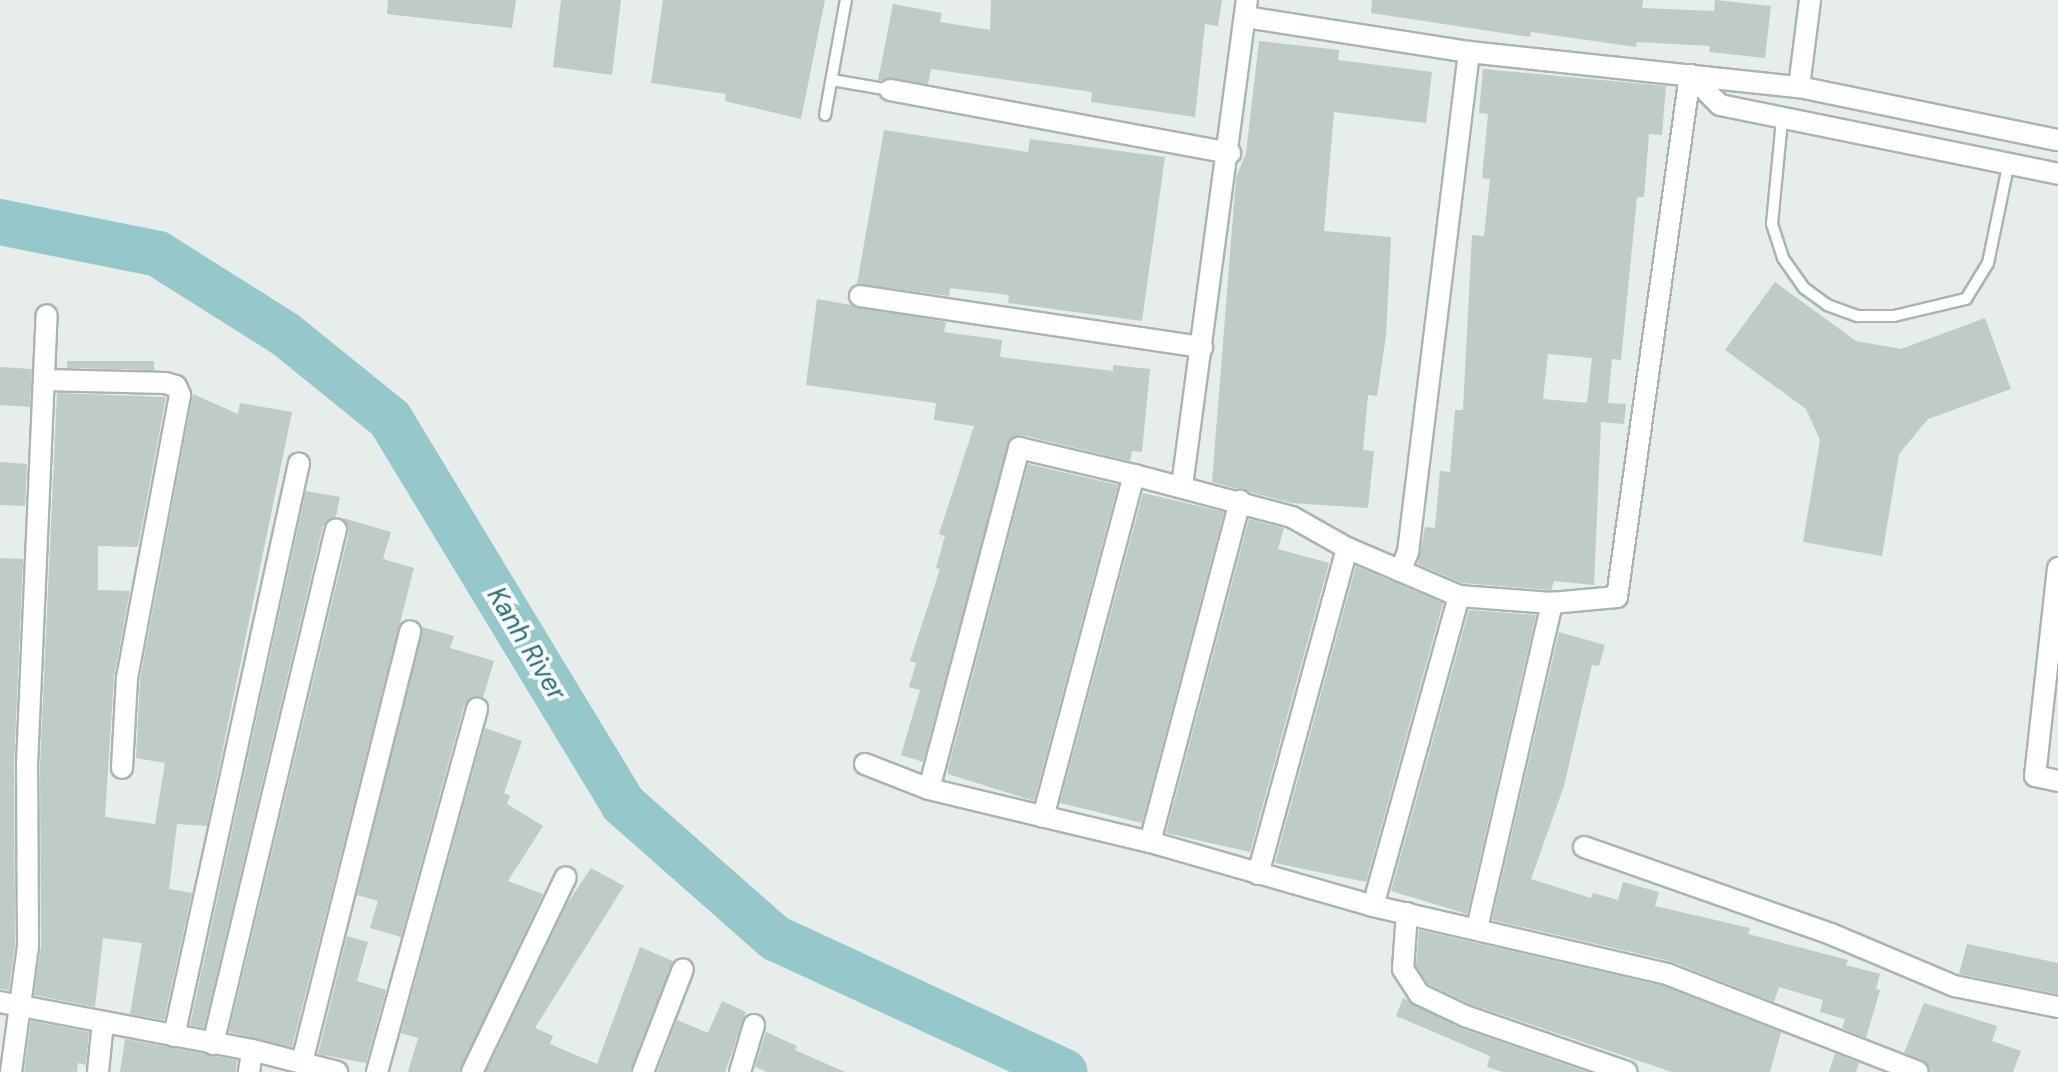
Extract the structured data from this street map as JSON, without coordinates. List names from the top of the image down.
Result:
{
  "water": ["Kanh River"]
}
